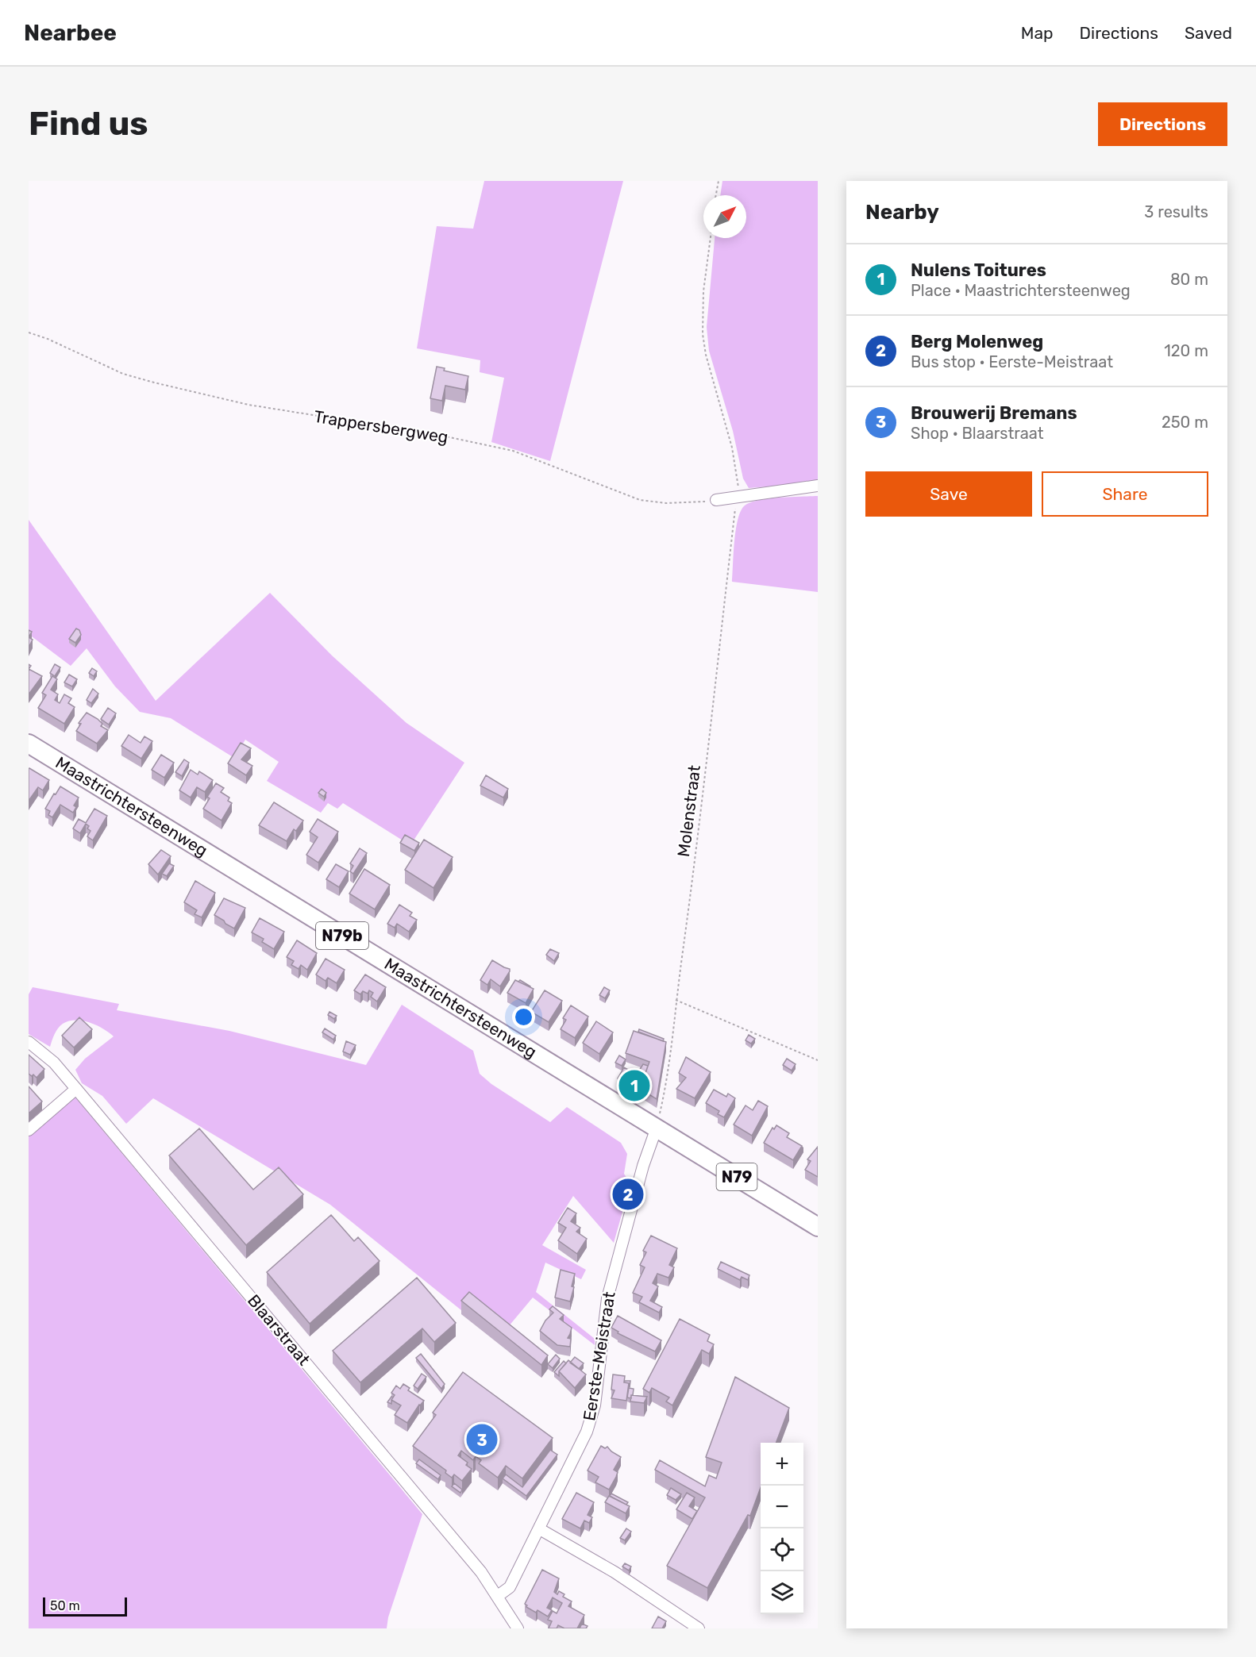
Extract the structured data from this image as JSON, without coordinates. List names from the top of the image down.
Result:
{
  "streets": {
    "main road": ["Maastrichtersteenweg", "N79b", "N79"],
    "street": ["Blaarstraat", "Eerste-Meistraat"],
    "path": ["Trappersbergweg", "Molenstraat"]
  },
  "crossings": [
    ["Maastrichtersteenweg", "Molenstraat"],
    ["Maastrichtersteenweg", "Eerste-Meistraat"],
    ["Molenstraat", "Eerste-Meistraat"],
    ["Blaarstraat", "Eerste-Meistraat"]
  ],
  "scale_bar": "50 m",
  "north": "top right",
  "page": {
    "header": "Nearbee",
    "nav": ["Map", "Directions", "Saved"],
    "buttons": [
      "Directions",
      ["Save", "Share"]
    ],
    "title": "Find us",
    "heading": ["Nearby", "3 results"],
    "list": [
      {
        "mark": "1",
        "name": "Nulens Toitures",
        "note": "Place · Maastrichtersteenweg",
        "value": "80 m"
      },
      {
        "mark": "2",
        "name": "Berg Molenweg",
        "note": "Bus stop · Eerste-Meistraat",
        "value": "120 m"
      },
      {
        "mark": "3",
        "name": "Brouwerij Bremans",
        "note": "Shop · Blaarstraat",
        "value": "250 m"
      }
    ],
    "pins": ["1", "2", "3"],
    "map_buttons": ["+", "−"],
    "scale": "50 m"
  }
}
